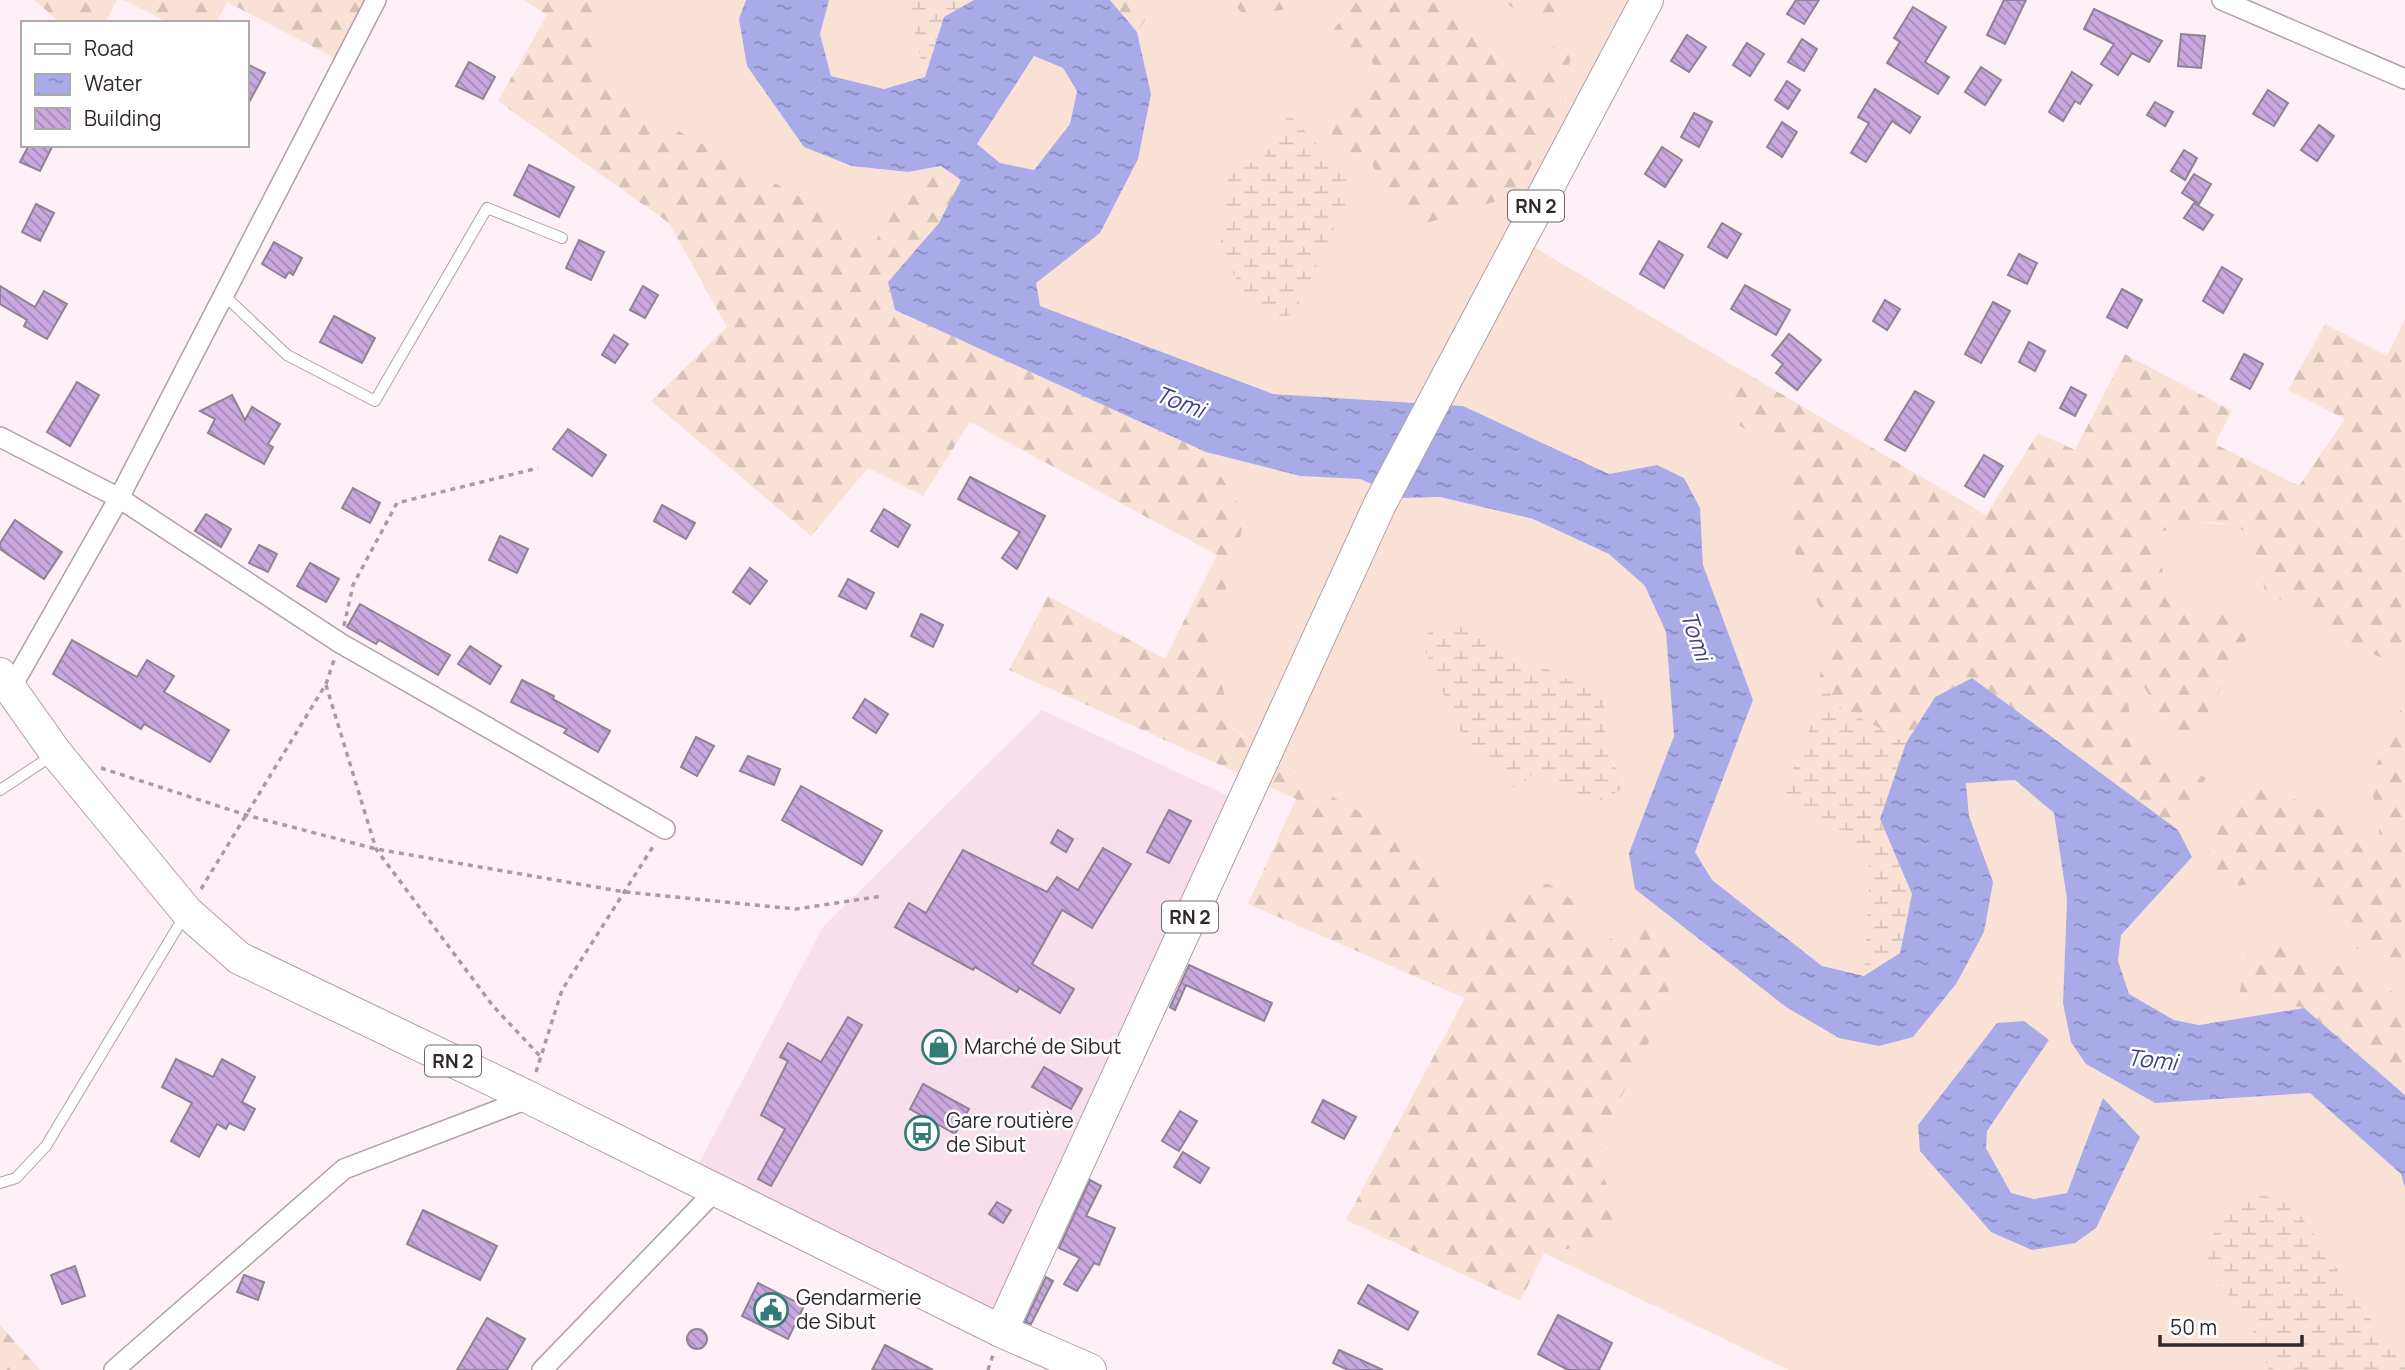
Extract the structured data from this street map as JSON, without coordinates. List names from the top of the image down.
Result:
{
  "streets": {
    "main road": ["RN 2"]
  },
  "water": ["Tomi"],
  "places": {
    "shop": ["Marché de Sibut"],
    "bus stop": ["Gare routière de Sibut"],
    "public building": ["Gendarmerie de Sibut"]
  },
  "legend": ["Road", "Water", "Building"],
  "scale_bar": "50 m"
}
